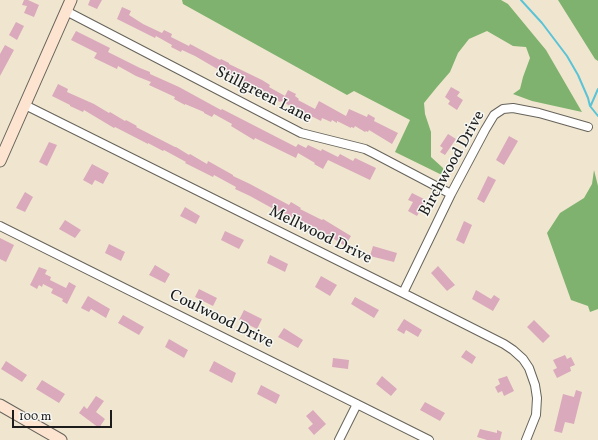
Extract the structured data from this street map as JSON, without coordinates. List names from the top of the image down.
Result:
{
  "streets": {
    "street": [
      "Stillgreen Lane",
      "Birchwood Drive",
      "Mellwood Drive",
      "Coulwood Drive"
    ]
  },
  "crossings": [
    ["Stillgreen Lane", "Birchwood Drive"],
    ["Birchwood Drive", "Mellwood Drive"]
  ],
  "scale_bar": "100 m"
}
